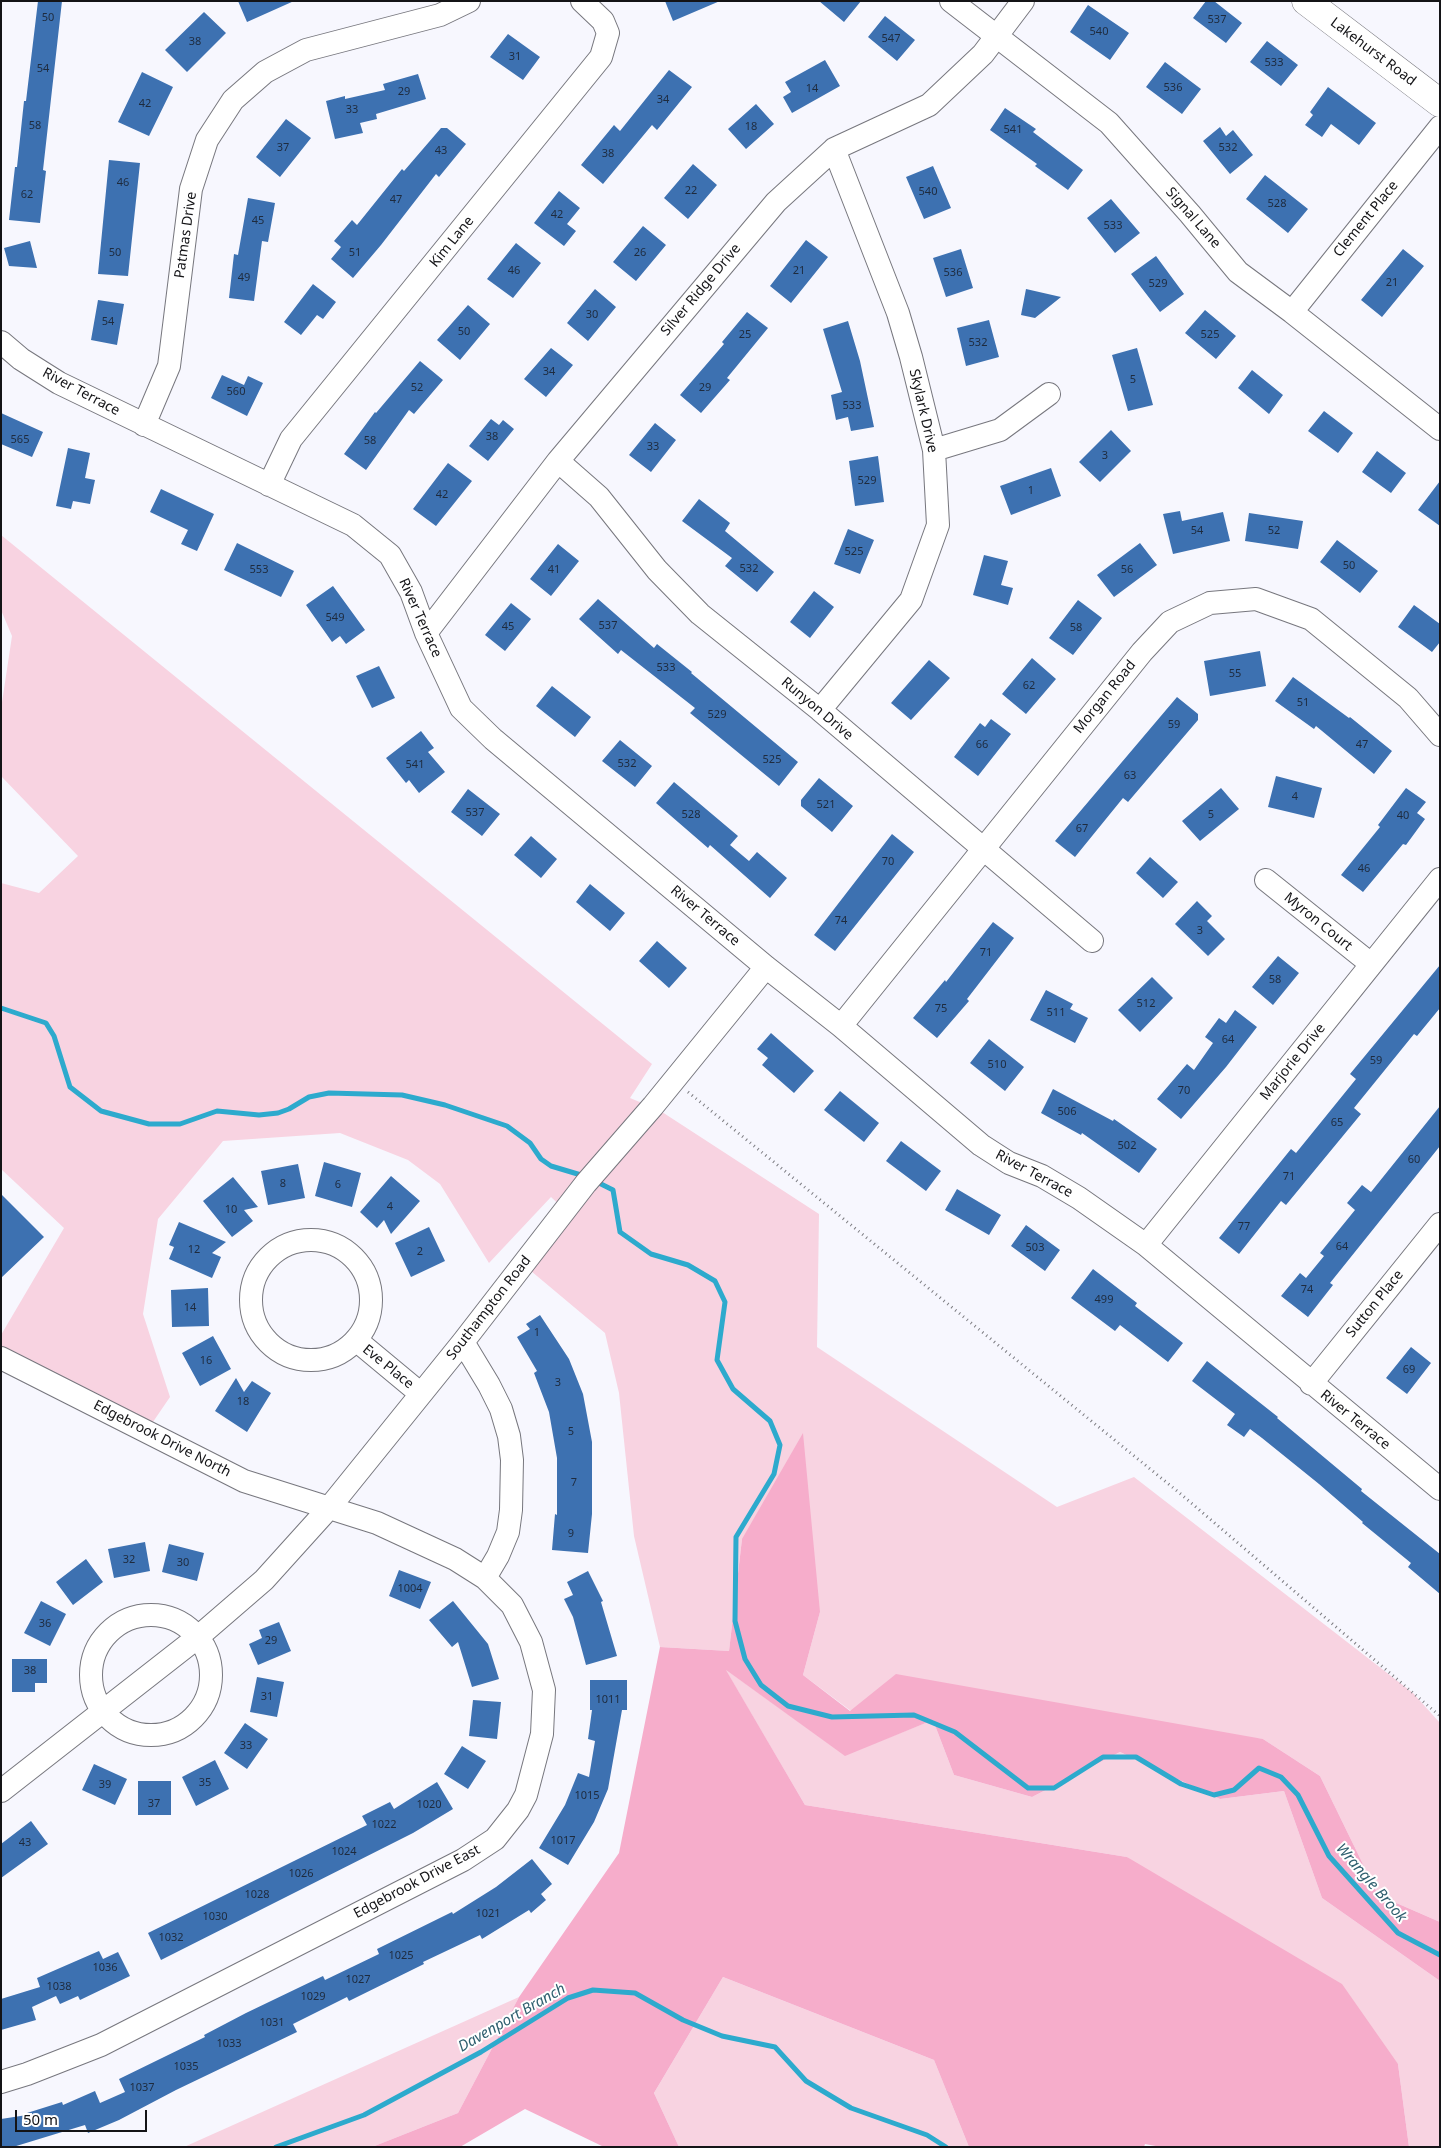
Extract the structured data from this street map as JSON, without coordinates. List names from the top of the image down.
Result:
{
  "streets": {
    "main road": ["Lakehurst Road"],
    "street": [
      "Signal Lane",
      "Clement Place",
      "Patmas Drive",
      "Kim Lane",
      "Silver Ridge Drive",
      "River Terrace",
      "Skylark Drive",
      "Morgan Road",
      "Runyon Drive",
      "Myron Court",
      "Marjorie Drive",
      "Sutton Place",
      "Southampton Road",
      "Eve Place",
      "Edgebrook Drive North",
      "Edgebrook Drive East"
    ]
  },
  "crossings": [
    ["Signal Lane", "Clement Place"],
    ["Signal Lane", "Silver Ridge Drive"],
    ["Patmas Drive", "River Terrace"],
    ["Kim Lane", "River Terrace"],
    ["Silver Ridge Drive", "River Terrace"],
    ["Silver Ridge Drive", "Skylark Drive"],
    ["Silver Ridge Drive", "Runyon Drive"],
    ["River Terrace", "Morgan Road"],
    ["River Terrace", "Marjorie Drive"],
    ["River Terrace", "Sutton Place"],
    ["River Terrace", "Southampton Road"],
    ["Skylark Drive", "Runyon Drive"],
    ["Morgan Road", "Runyon Drive"],
    ["Myron Court", "Marjorie Drive"],
    ["Southampton Road", "Eve Place"],
    ["Southampton Road", "Edgebrook Drive North"],
    ["Southampton Road", "Edgebrook Drive East"],
    ["Edgebrook Drive North", "Edgebrook Drive East"]
  ],
  "water": ["Wrangle Brook", "Davenport Branch"],
  "house_numbers": [
    "50",
    "537",
    "540",
    "547",
    "38",
    "31",
    "533",
    "54",
    "536",
    "14",
    "29",
    "34",
    "42",
    "33",
    "58",
    "18",
    "541",
    "37",
    "532",
    "43",
    "38",
    "46",
    "22",
    "540",
    "62",
    "47",
    "528",
    "42",
    "45",
    "533",
    "50",
    "51",
    "26",
    "46",
    "21",
    "536",
    "49",
    "21",
    "529",
    "30",
    "54",
    "50",
    "25",
    "525",
    "532",
    "34",
    "5",
    "52",
    "29",
    "560",
    "533",
    "38",
    "565",
    "58",
    "33",
    "3",
    "529",
    "1",
    "42",
    "54",
    "52",
    "525",
    "50",
    "532",
    "553",
    "41",
    "56",
    "549",
    "537",
    "45",
    "58",
    "533",
    "55",
    "62",
    "51",
    "529",
    "59",
    "66",
    "47",
    "525",
    "532",
    "541",
    "63",
    "4",
    "521",
    "537",
    "528",
    "5",
    "40",
    "67",
    "70",
    "46",
    "74",
    "3",
    "71",
    "58",
    "512",
    "75",
    "511",
    "64",
    "59",
    "510",
    "70",
    "506",
    "65",
    "502",
    "60",
    "71",
    "8",
    "6",
    "4",
    "10",
    "77",
    "64",
    "503",
    "12",
    "2",
    "74",
    "499",
    "14",
    "1",
    "16",
    "69",
    "3",
    "18",
    "5",
    "7",
    "9",
    "32",
    "30",
    "1004",
    "36",
    "29",
    "38",
    "31",
    "1011",
    "33",
    "35",
    "39",
    "1015",
    "37",
    "1020",
    "1022",
    "1017",
    "43",
    "1024",
    "1026",
    "1028",
    "1021",
    "1030",
    "1032",
    "1025",
    "1036",
    "1027",
    "1038",
    "1029",
    "1031",
    "1033",
    "1035",
    "1037"
  ],
  "scale_bar": "50 m"
}
